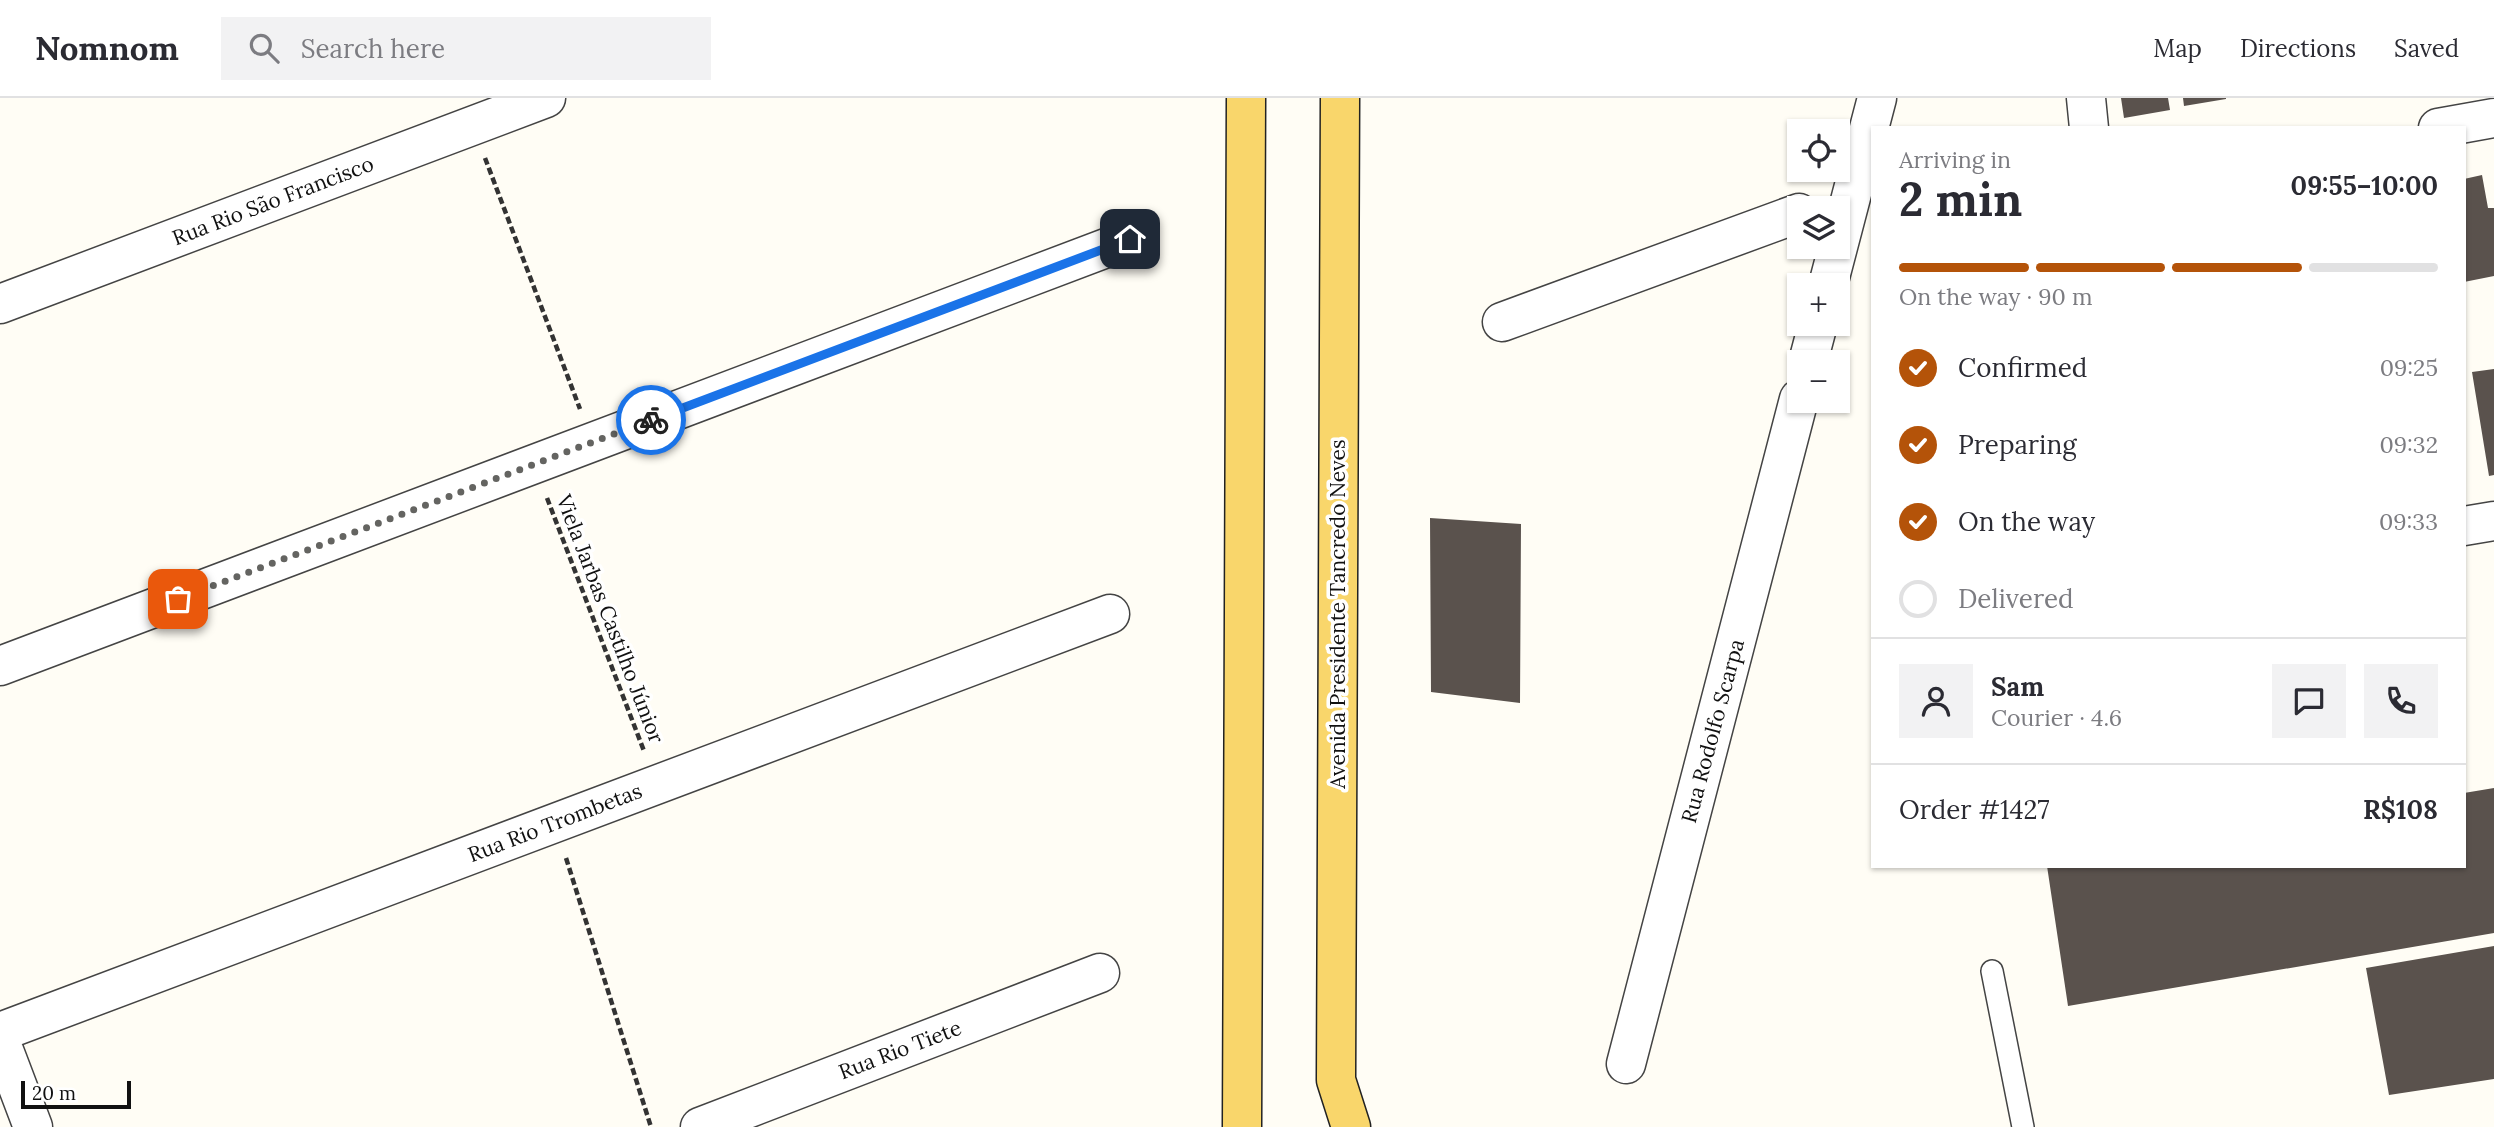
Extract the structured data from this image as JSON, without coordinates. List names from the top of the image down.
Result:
{
  "streets": {
    "main road": ["Avenida Presidente Tancredo Neves"],
    "street": [
      "Rua Rio São Francisco",
      "Rua Rodolfo Scarpa",
      "Rua Rio Trombetas",
      "Rua Rio Tiete"
    ],
    "path": ["Viela Jarbas Castilho Júnior"]
  },
  "crossings": [
    ["Viela Jarbas Castilho Júnior", "Rua Rio Trombetas"]
  ],
  "scale_bar": "20 m",
  "page": {
    "header": "Nomnom",
    "search": "Search here",
    "nav": ["Map", "Directions", "Saved"],
    "map_buttons": ["+", "−"],
    "heading": ["2 min", "Arriving in", "09:55–10:00"],
    "panel": [
      "Sam",
      "Courier · 4.6",
      "Order #1427",
      "R$108"
    ],
    "bar": "On the way · 90 m",
    "list": [
      ["Confirmed", "09:25"],
      ["Preparing", "09:32"],
      ["On the way", "09:33"],
      "Delivered"
    ],
    "scale": "20 m"
  }
}
